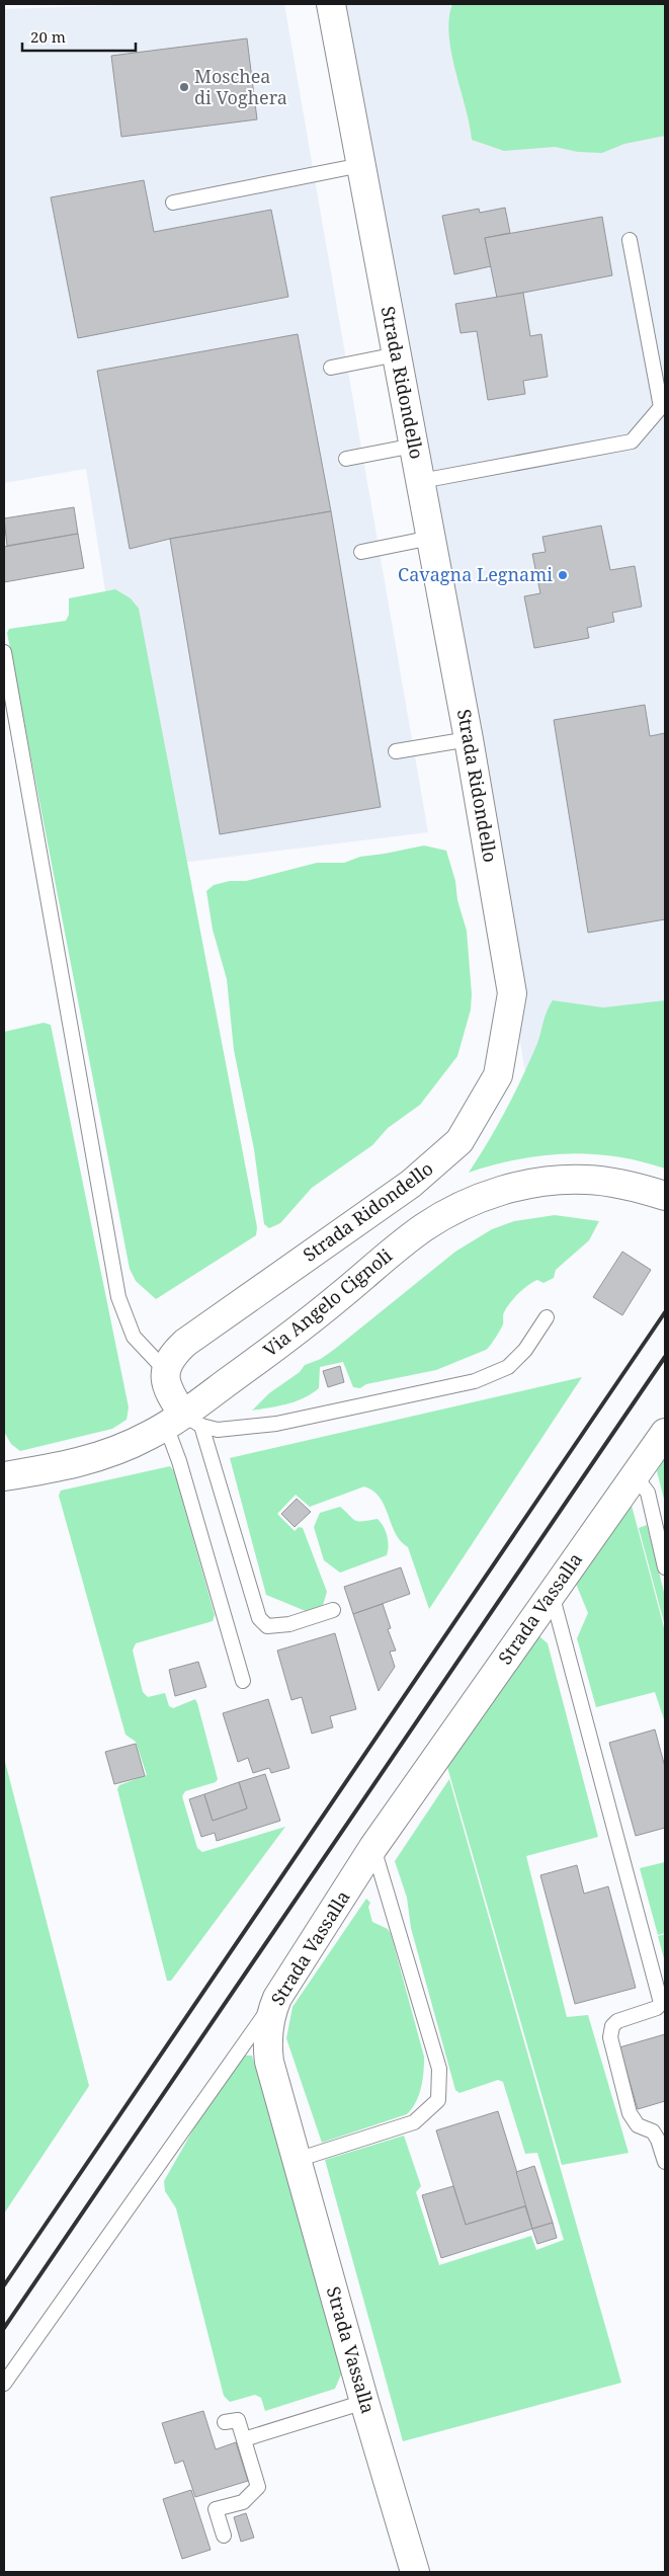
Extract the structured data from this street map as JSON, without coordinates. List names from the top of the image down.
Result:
{
  "streets": {
    "street": ["Strada Ridondello", "Via Angelo Cignoli", "Strada Vassalla"]
  },
  "places": ["Moschea di Voghera", "Cavagna Legnami"],
  "scale_bar": "20 m"
}
